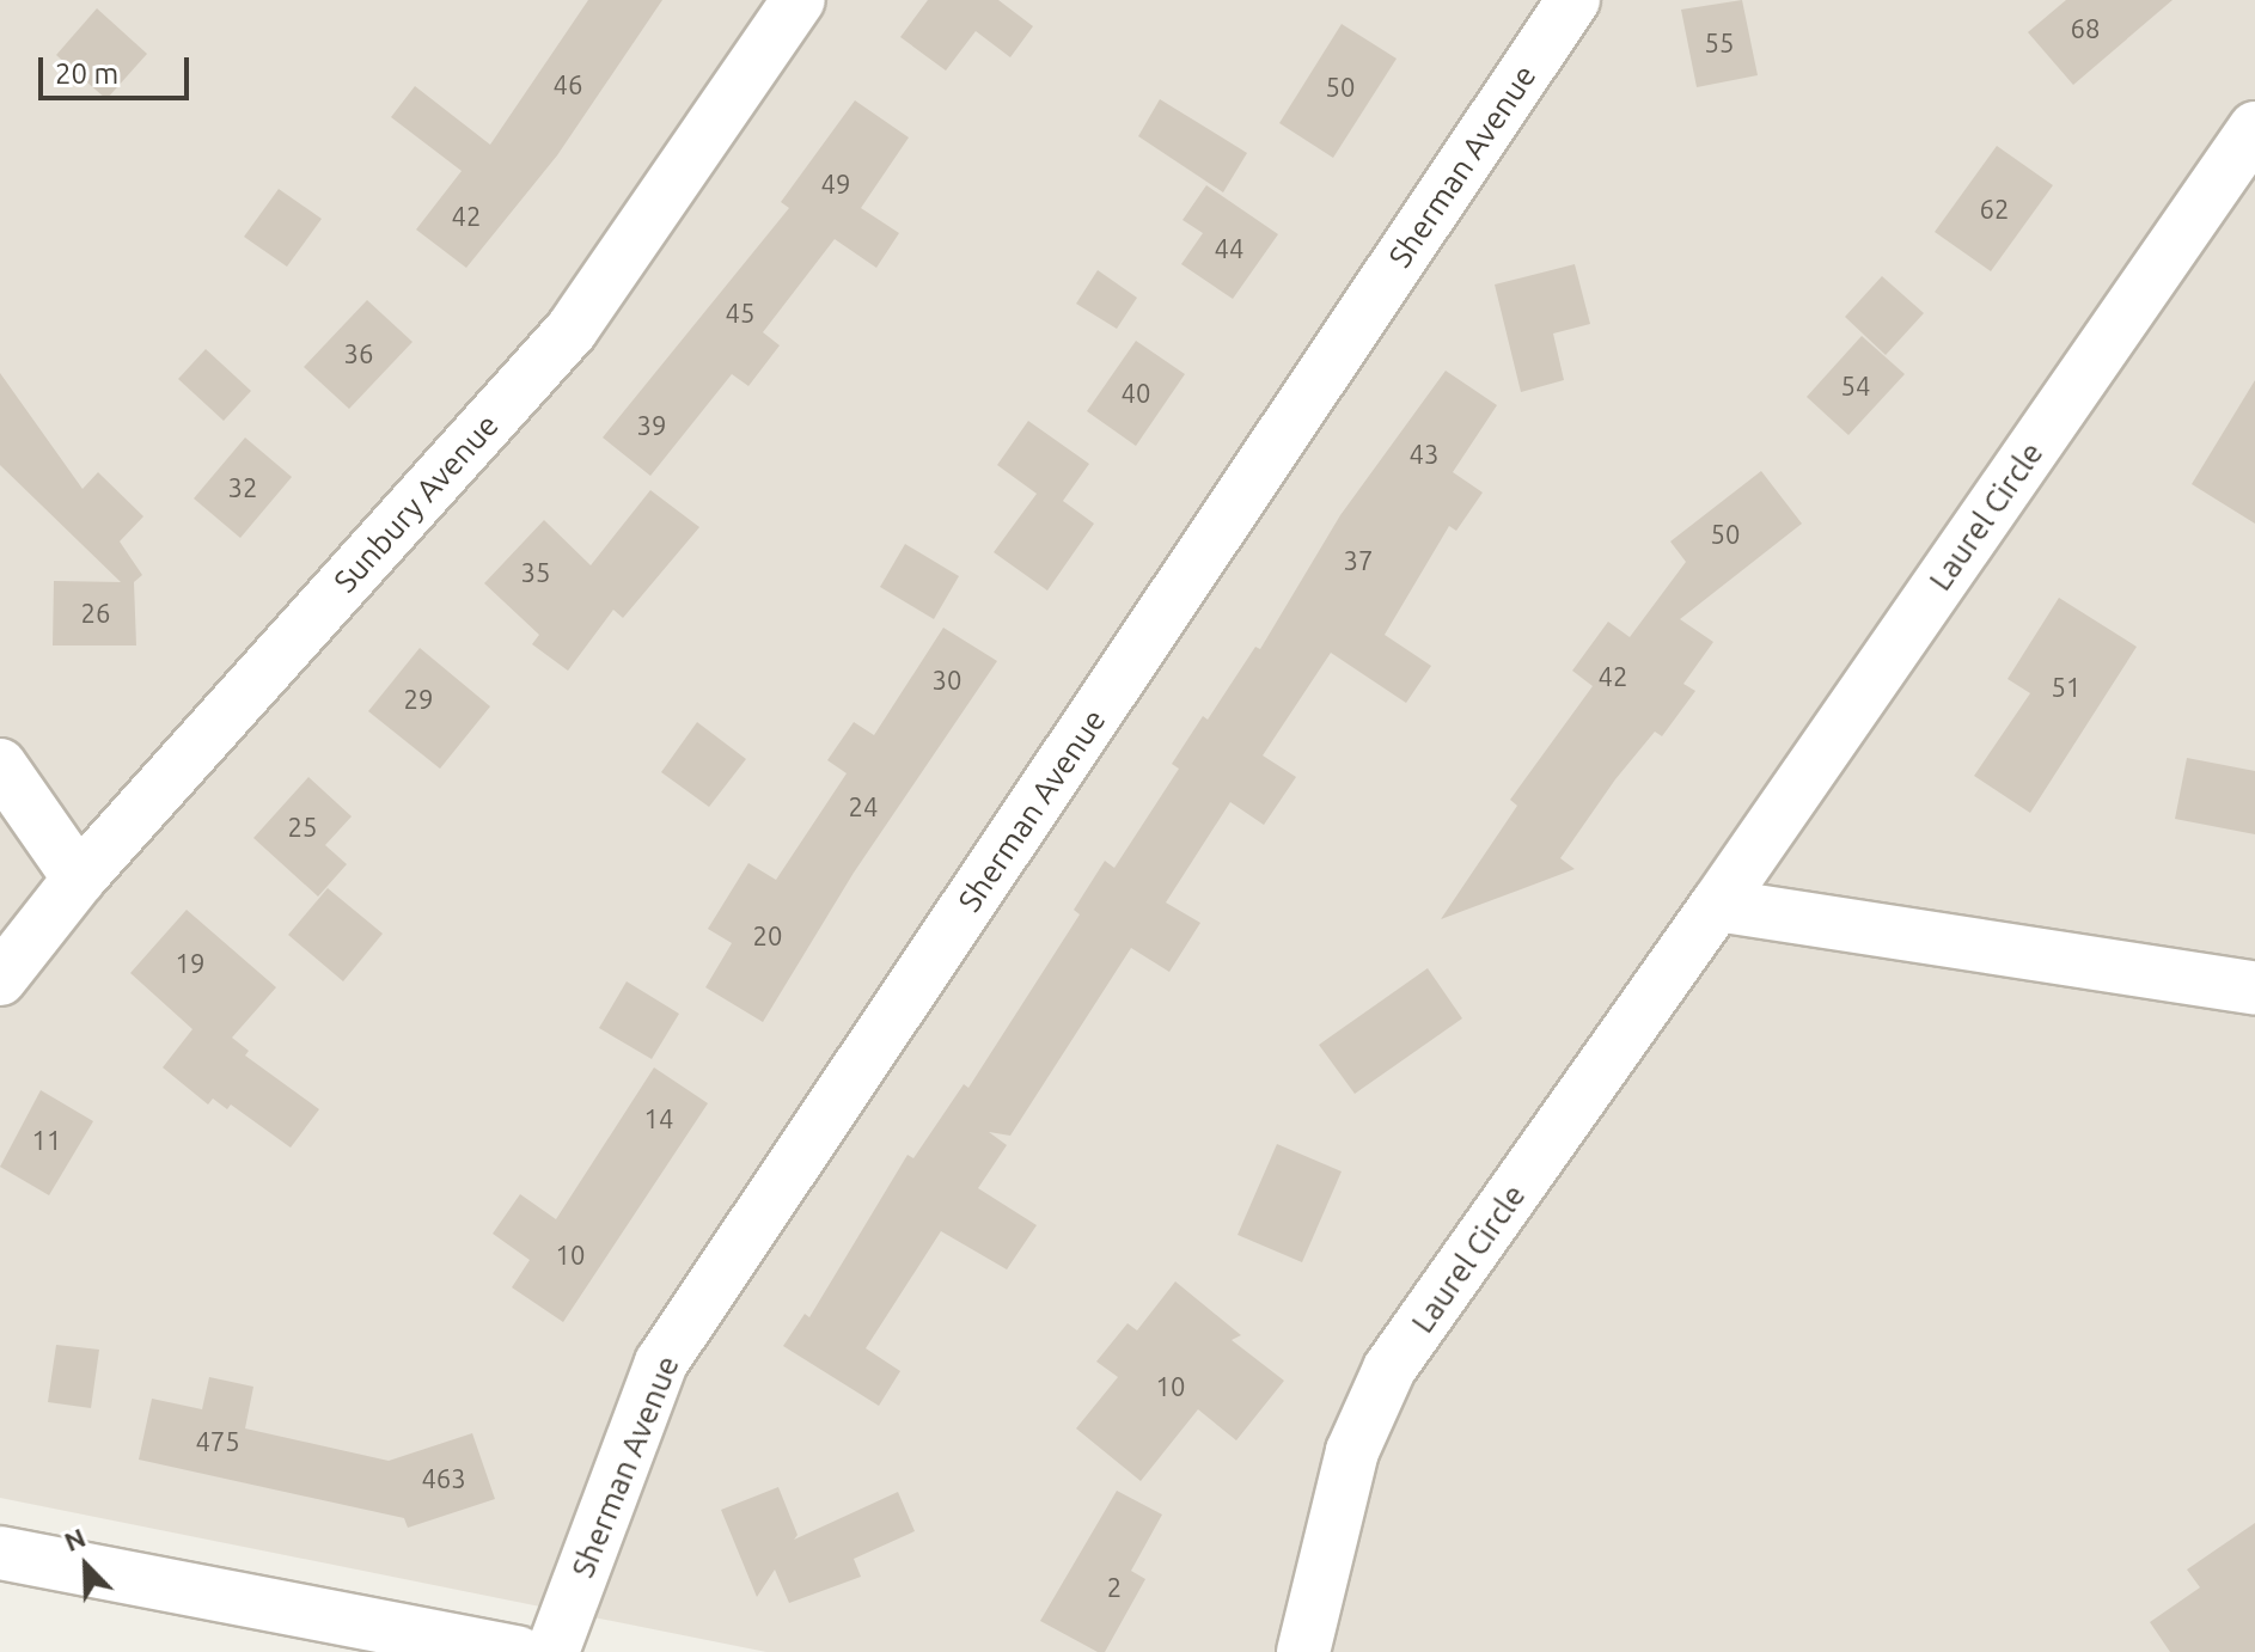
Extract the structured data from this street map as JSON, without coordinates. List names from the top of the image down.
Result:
{
  "streets": {
    "street": ["Sherman Avenue", "Sunbury Avenue", "Laurel Circle"]
  },
  "house_numbers": [
    "68",
    "55",
    "46",
    "50",
    "49",
    "62",
    "42",
    "44",
    "45",
    "36",
    "54",
    "40",
    "39",
    "43",
    "32",
    "50",
    "37",
    "35",
    "26",
    "42",
    "30",
    "51",
    "29",
    "24",
    "25",
    "20",
    "19",
    "14",
    "11",
    "10",
    "10",
    "475",
    "463",
    "2"
  ],
  "scale_bar": "20 m",
  "north": "top left"
}
